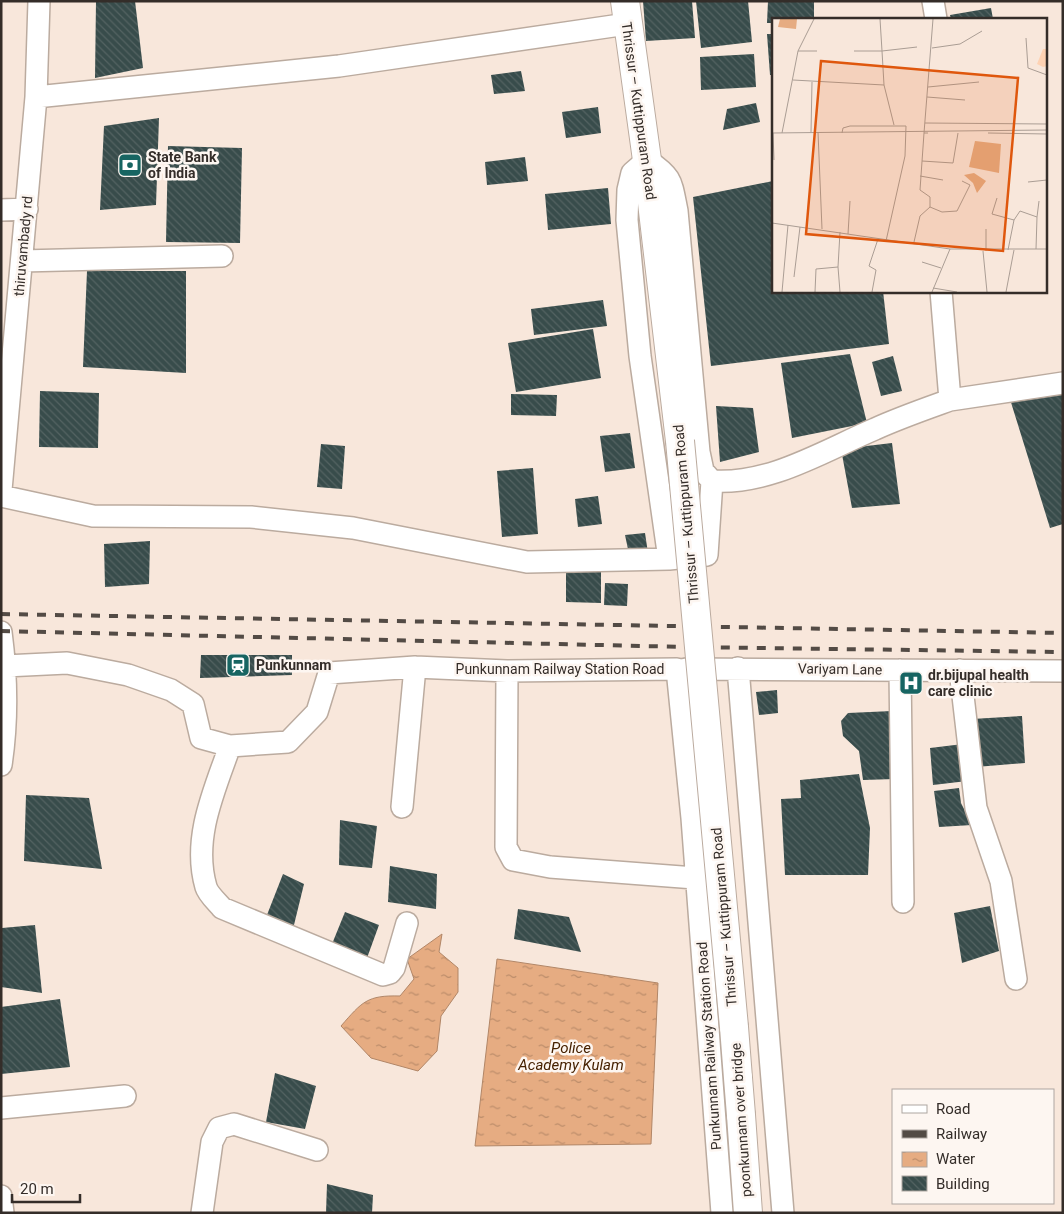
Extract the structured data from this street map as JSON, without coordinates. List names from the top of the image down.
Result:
{
  "streets": {
    "main road": ["Thrissur – Kuttippuram Road", "poonkunnam over bridge"],
    "street": ["thiruvambady rd", "Punkunnam Railway Station Road", "Variyam Lane"]
  },
  "crossings": [
    ["Thrissur – Kuttippuram Road", "poonkunnam over bridge"],
    ["Punkunnam Railway Station Road", "Variyam Lane"]
  ],
  "water": ["Police Academy Kulam"],
  "places": {
    "bank": ["State Bank of India"],
    "station": ["Punkunnam"],
    "hospital": ["dr.bijupal health care clinic"]
  },
  "legend": [
    "Road",
    "Railway",
    "Water",
    "Building"
  ],
  "scale_bar": "20 m"
}
